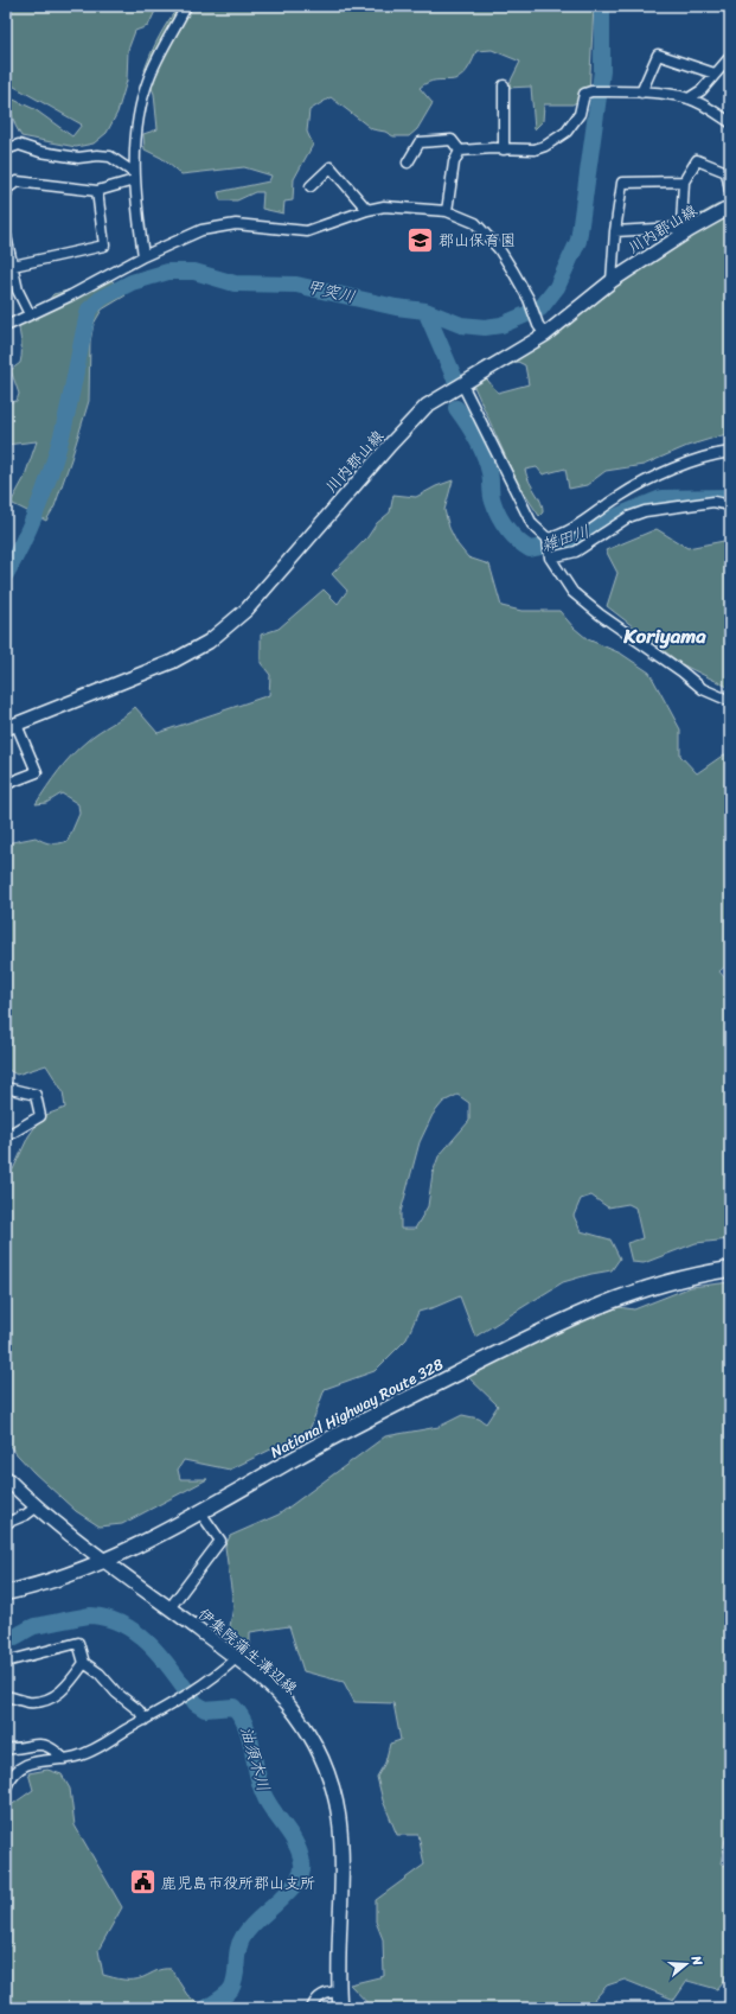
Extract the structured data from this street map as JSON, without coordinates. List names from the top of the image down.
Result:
{
  "streets": {
    "highway": ["National Highway Route 328"],
    "main road": ["川内郡山線", "伊集院蒲生溝辺線"]
  },
  "crossings": [
    ["National Highway Route 328", "伊集院蒲生溝辺線"]
  ],
  "districts": ["Koriyama"],
  "water": ["甲突川", "雑田川", "油須木川"],
  "places": {
    "school or university": ["郡山保育園"],
    "public building": ["鹿児島市役所郡山支所"]
  },
  "north": "right"
}
